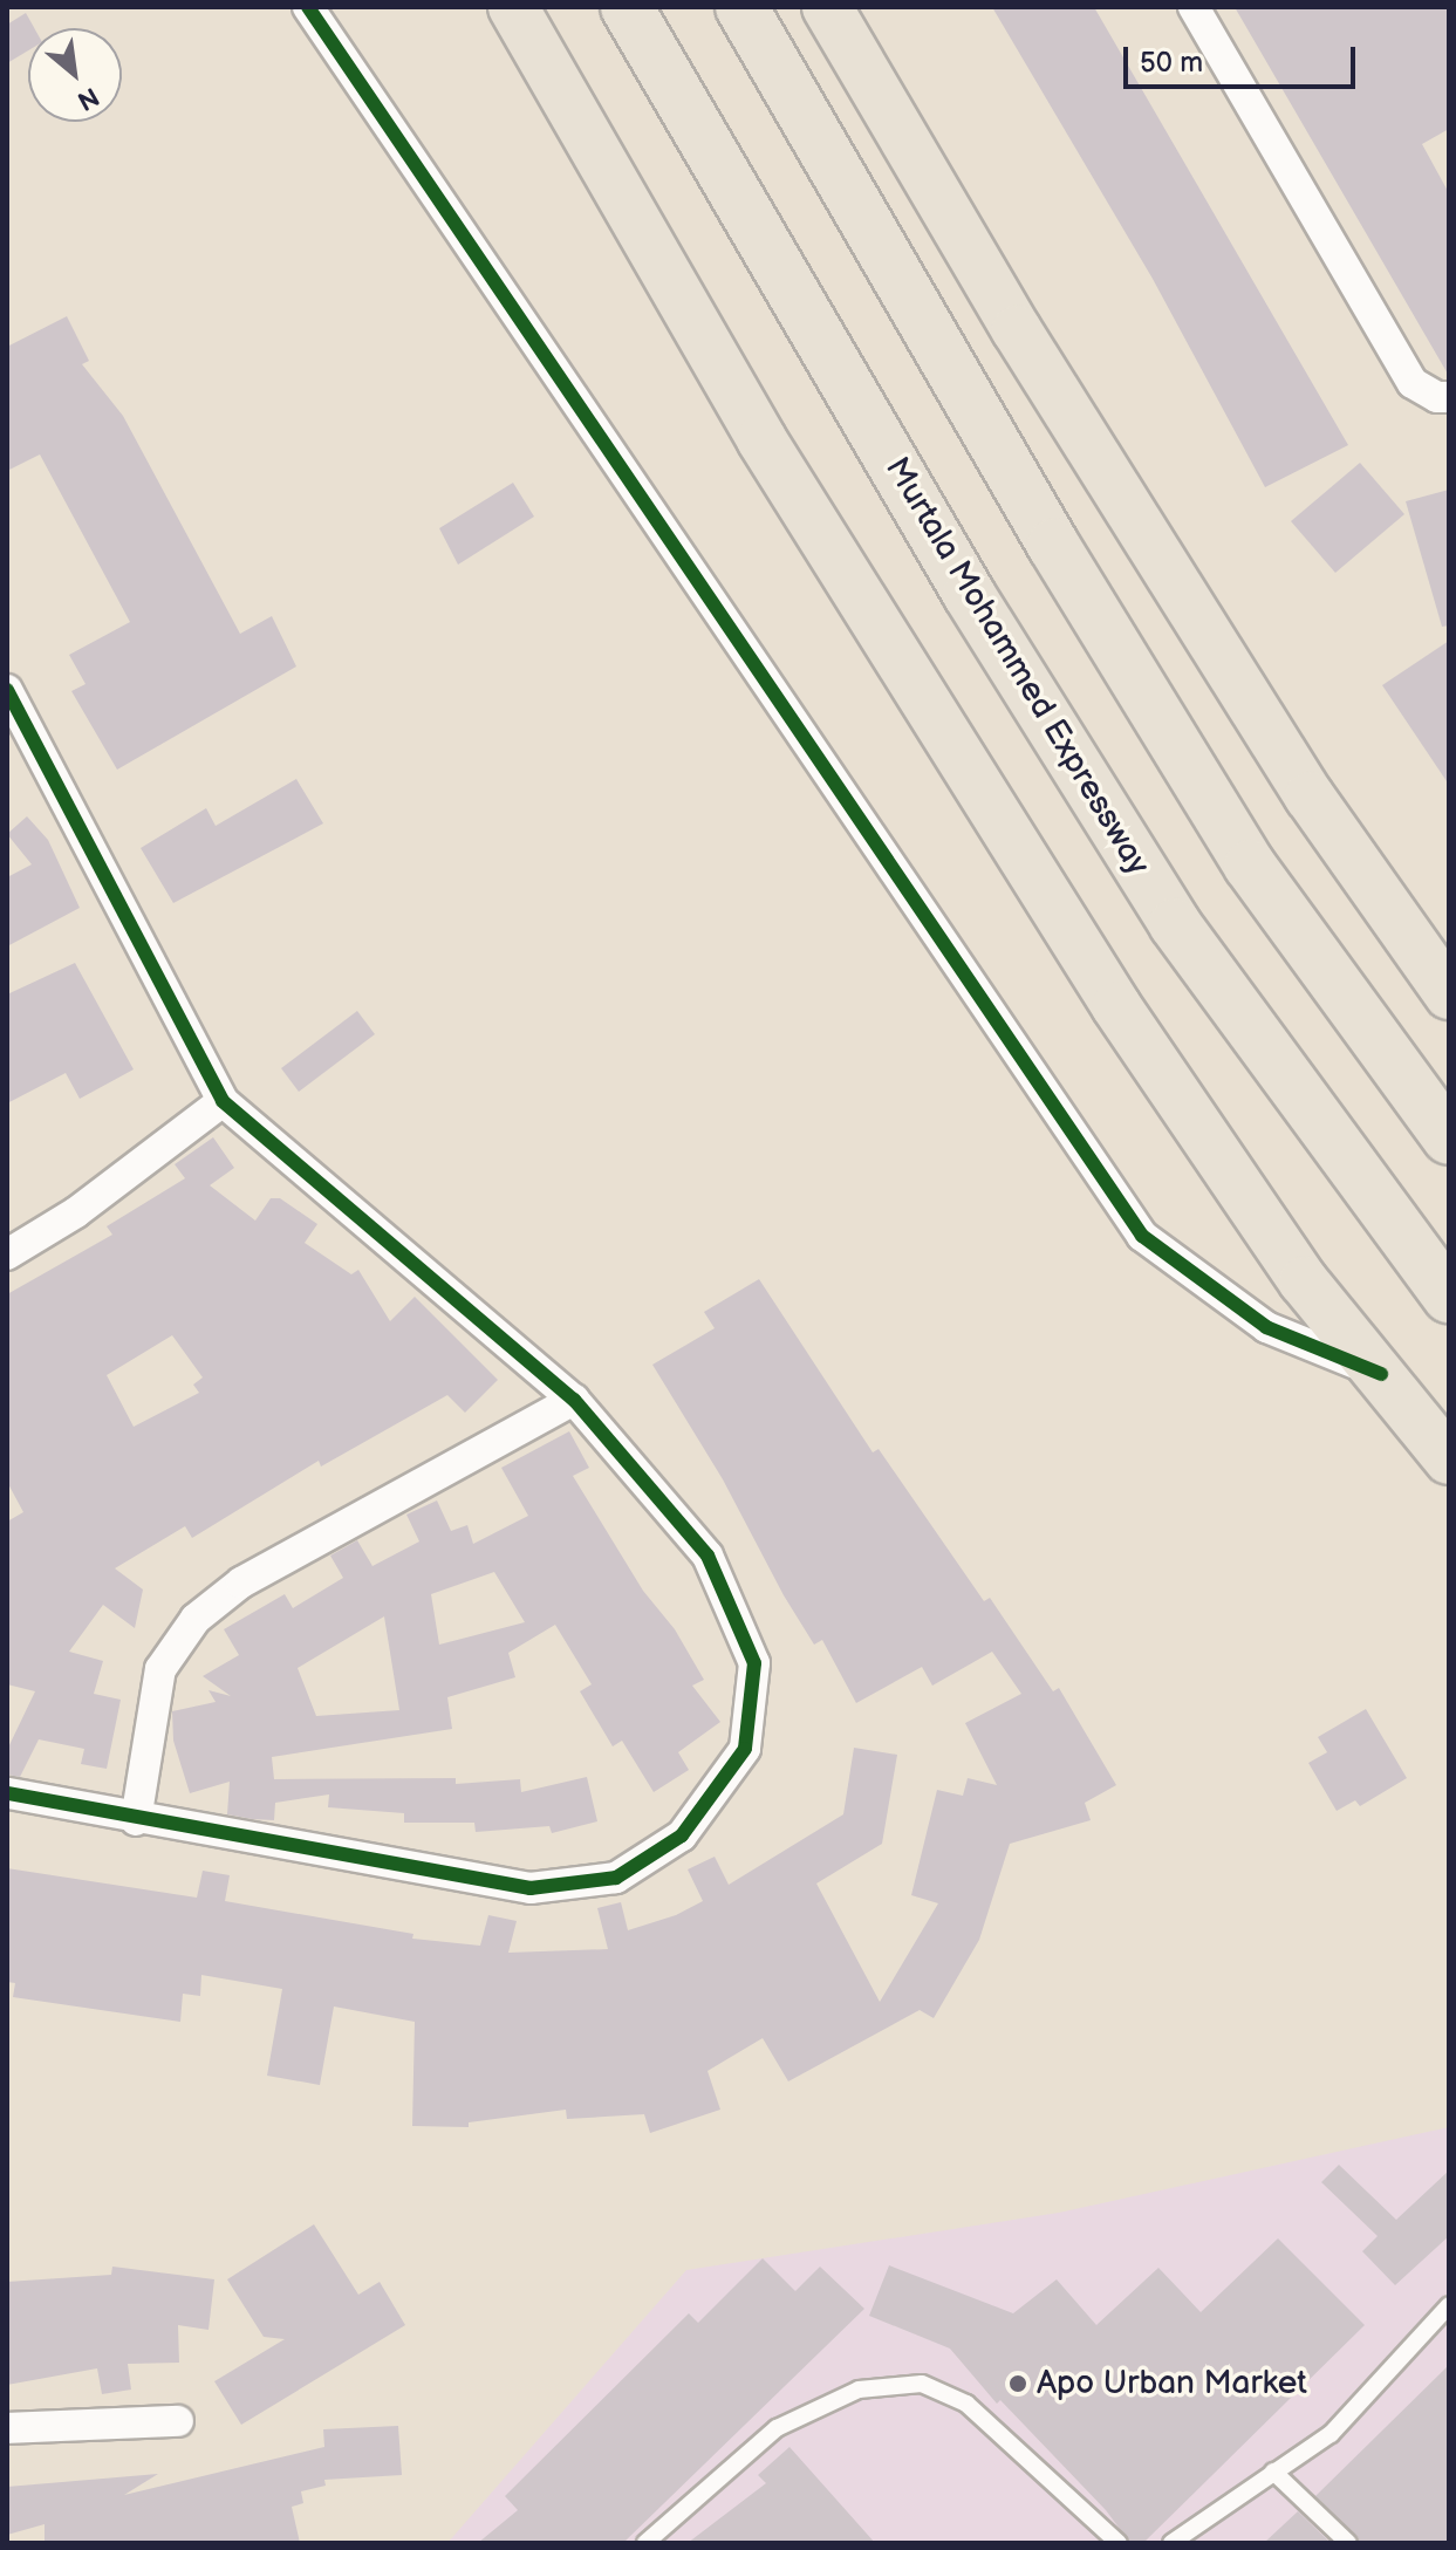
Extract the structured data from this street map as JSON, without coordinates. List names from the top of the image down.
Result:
{
  "streets": {
    "highway": ["Murtala Mohammed Expressway"]
  },
  "places": ["Apo Urban Market"],
  "scale_bar": "50 m",
  "north": "bottom right"
}
